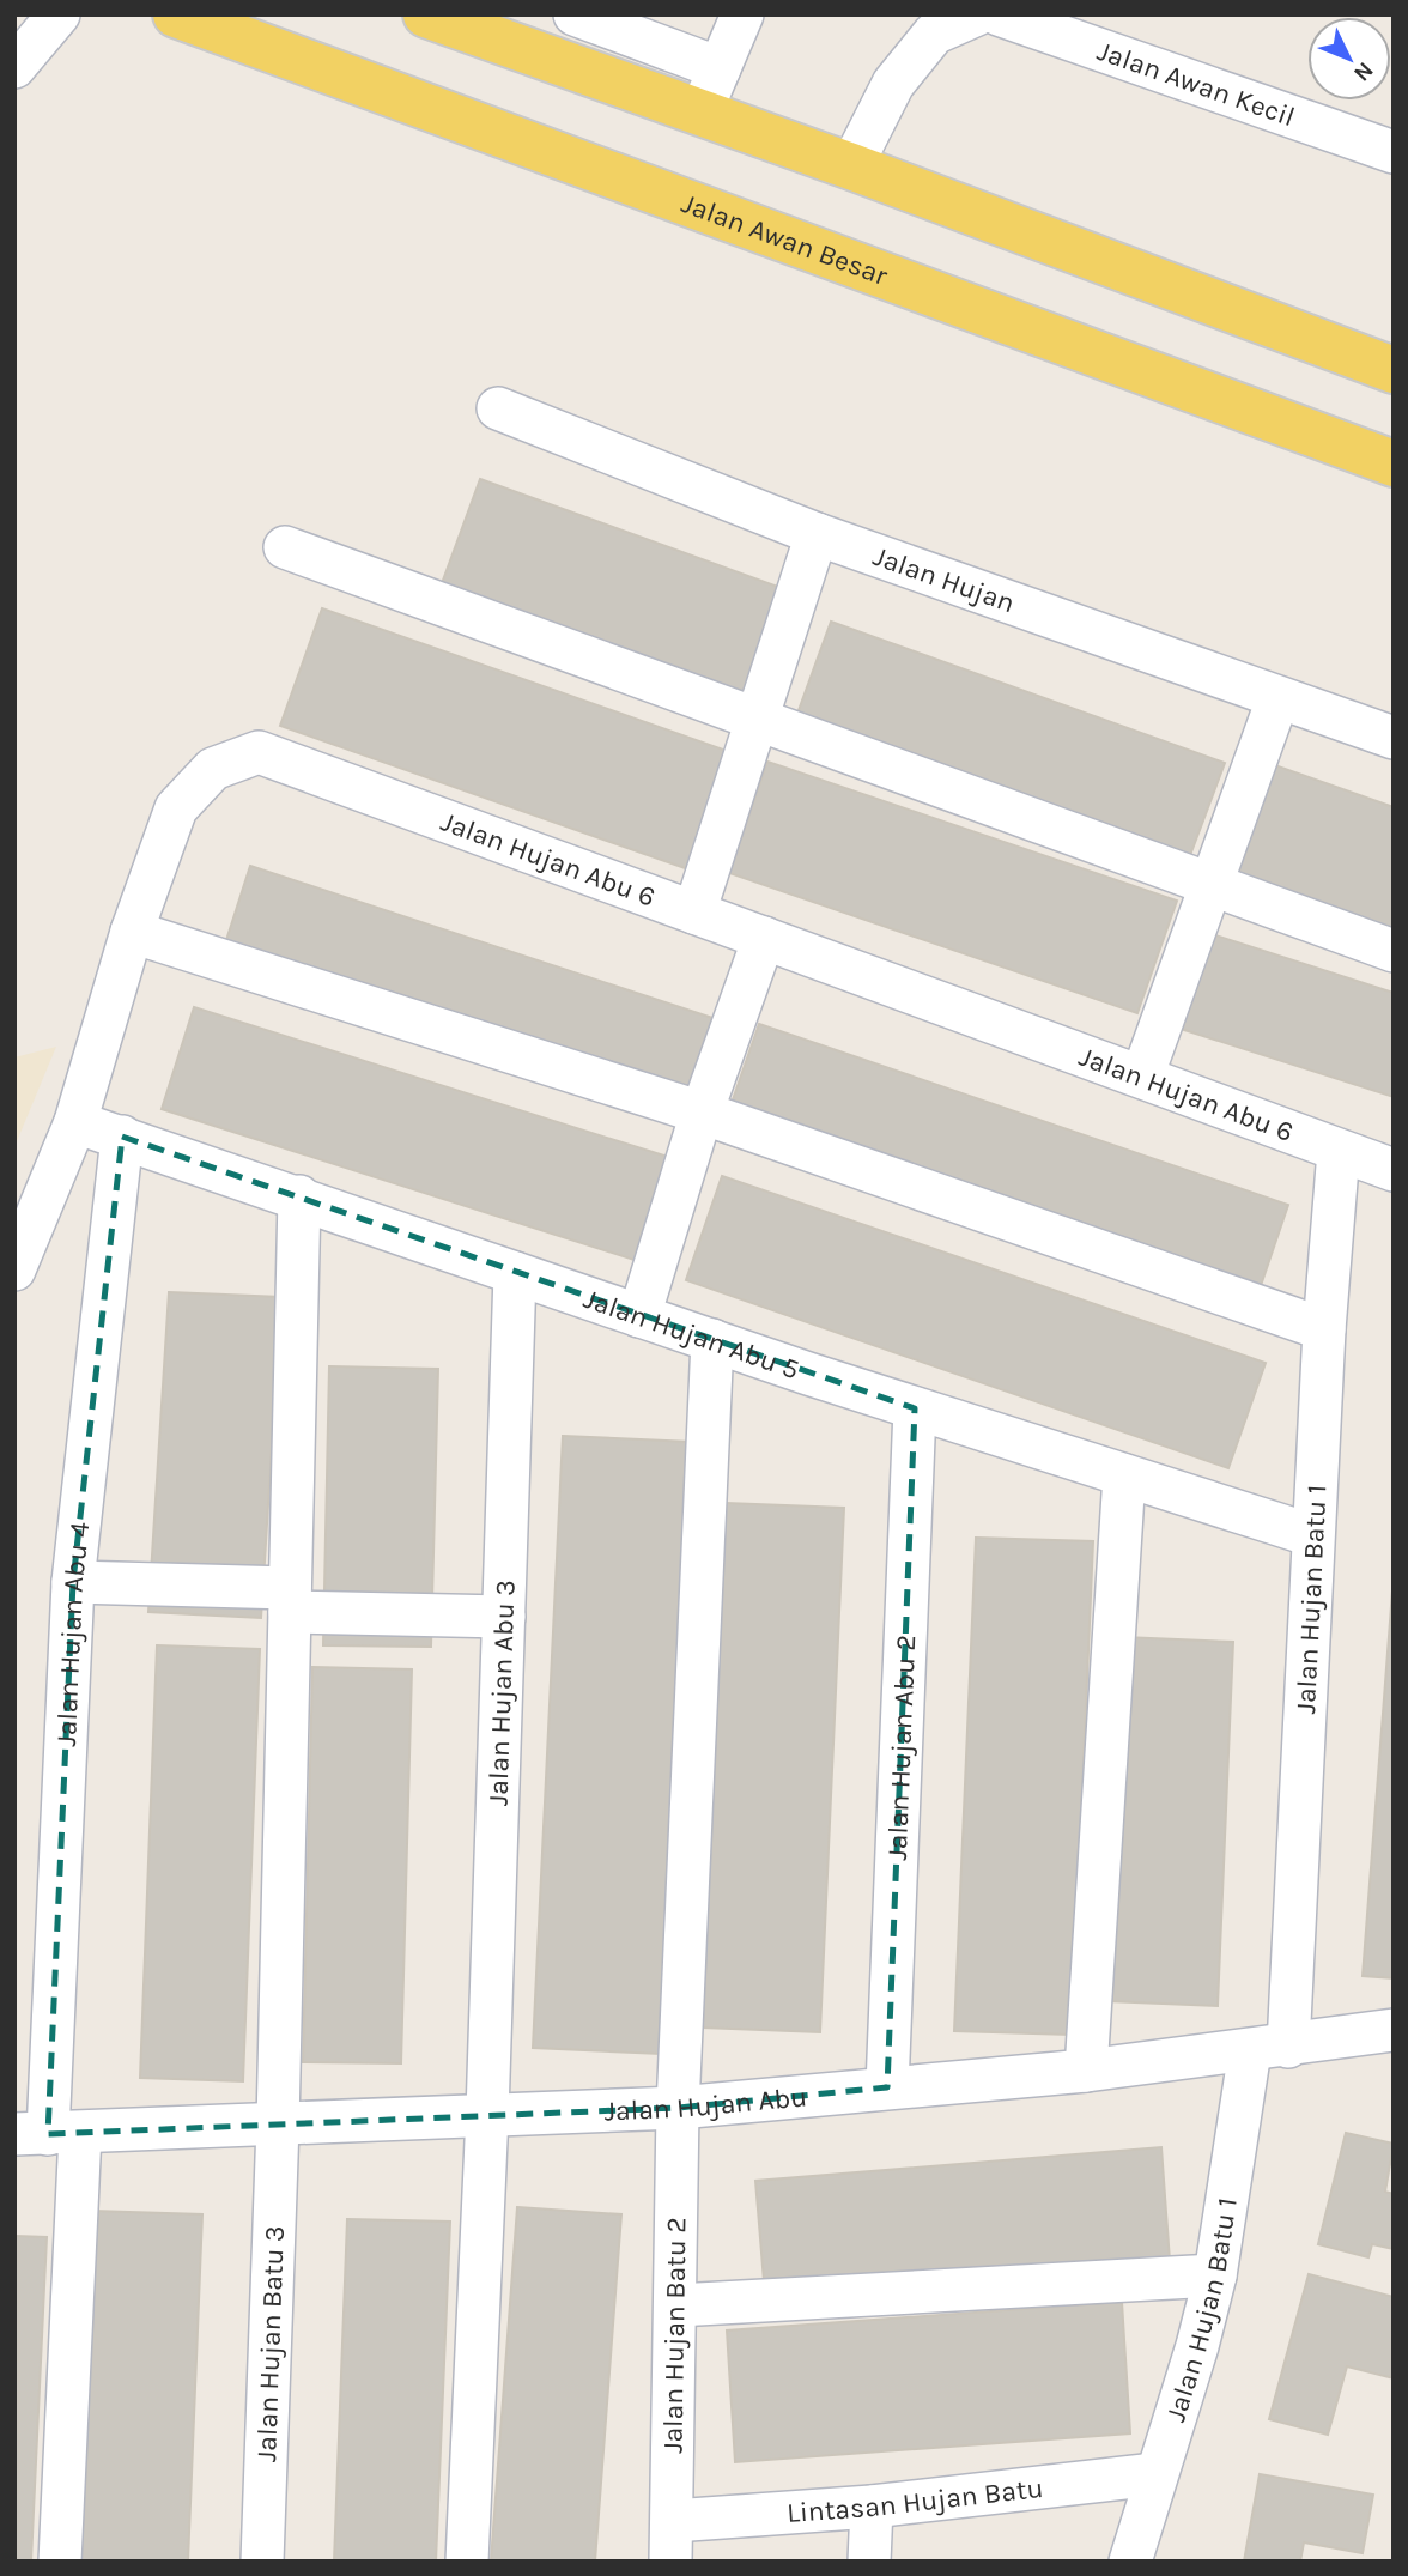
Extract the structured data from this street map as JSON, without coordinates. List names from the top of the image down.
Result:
{
  "streets": {
    "main road": ["Jalan Awan Besar"],
    "street": [
      "Jalan Awan Kecil",
      "Jalan Hujan",
      "Jalan Hujan Abu 6",
      "Jalan Hujan Abu 5",
      "Jalan Hujan Batu 1",
      "Jalan Hujan Abu 4",
      "Jalan Hujan Abu 3",
      "Jalan Hujan Abu 2",
      "Jalan Hujan Abu",
      "Jalan Hujan Batu 2",
      "Jalan Hujan Batu 3",
      "Lintasan Hujan Batu"
    ]
  },
  "crossings": [
    ["Jalan Hujan Abu 6", "Jalan Hujan Abu 5"],
    ["Jalan Hujan Abu 6", "Jalan Hujan Batu 1"],
    ["Jalan Hujan Abu 5", "Jalan Hujan Batu 1"],
    ["Jalan Hujan Abu 5", "Jalan Hujan Abu 4"],
    ["Jalan Hujan Abu 5", "Jalan Hujan Abu 3"],
    ["Jalan Hujan Abu 5", "Jalan Hujan Abu 2"],
    ["Jalan Hujan Abu 5", "Jalan Hujan Batu 2"],
    ["Jalan Hujan Abu 5", "Jalan Hujan Batu 3"],
    ["Jalan Hujan Batu 1", "Jalan Hujan Abu"],
    ["Jalan Hujan Batu 1", "Lintasan Hujan Batu"],
    ["Jalan Hujan Abu 4", "Jalan Hujan Abu"],
    ["Jalan Hujan Abu 3", "Jalan Hujan Abu"],
    ["Jalan Hujan Abu 2", "Jalan Hujan Abu"],
    ["Jalan Hujan Abu", "Jalan Hujan Batu 2"],
    ["Jalan Hujan Abu", "Jalan Hujan Batu 3"],
    ["Jalan Hujan Batu 2", "Lintasan Hujan Batu"]
  ],
  "north": "bottom right"
}
